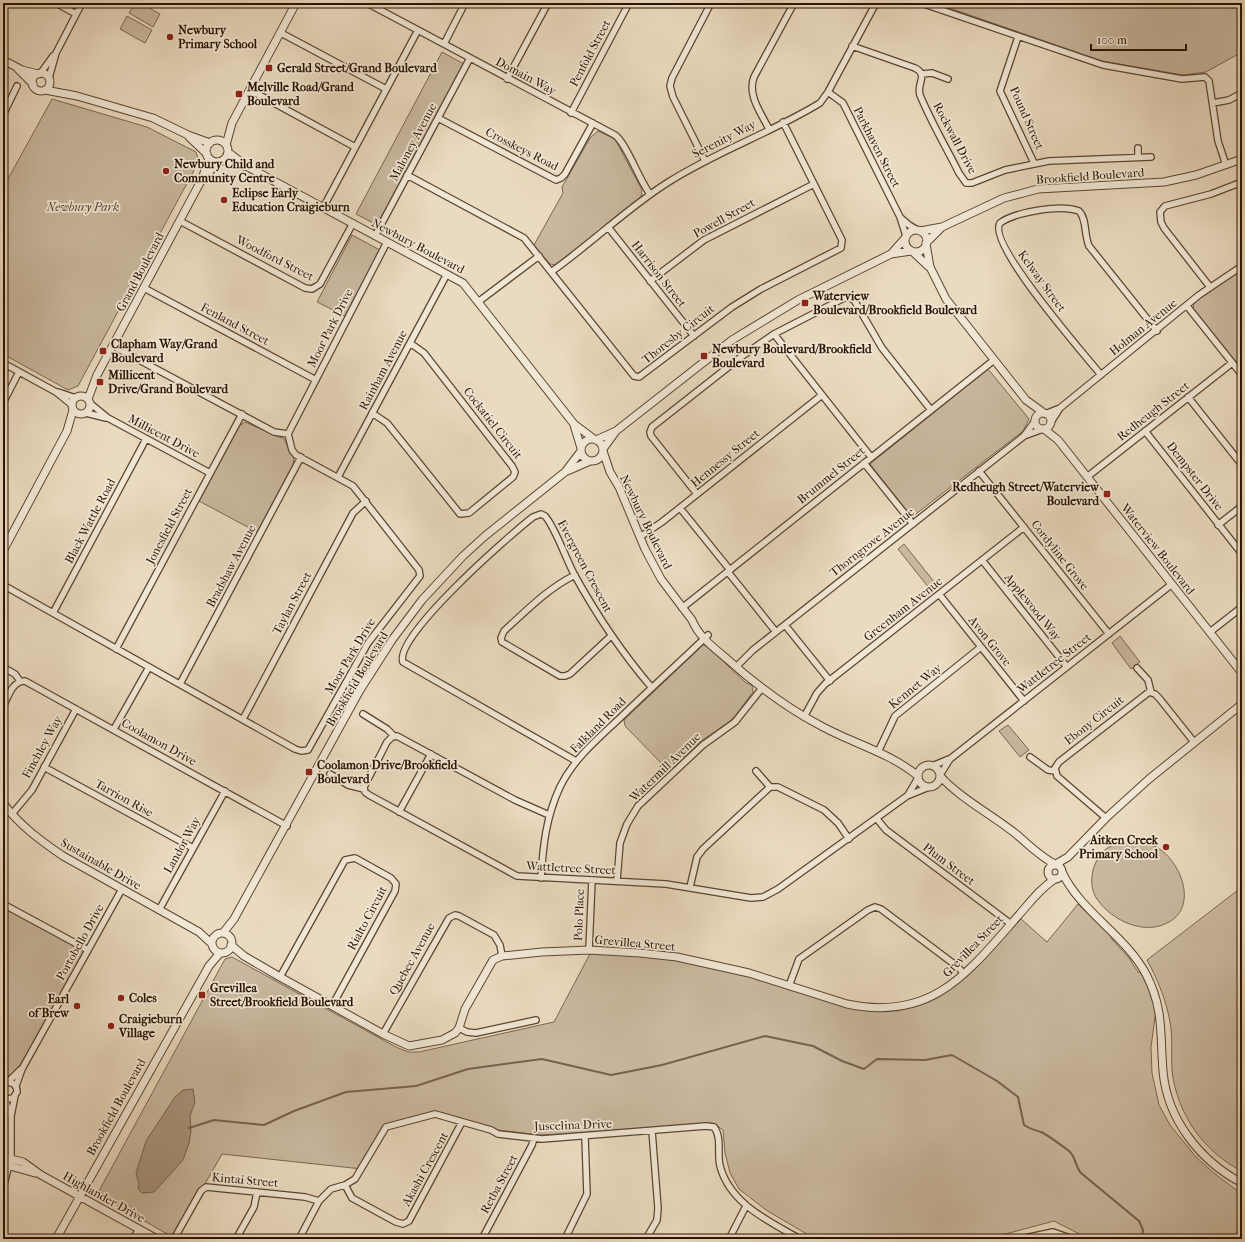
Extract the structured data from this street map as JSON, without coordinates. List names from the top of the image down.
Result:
{
  "streets": {
    "street": [
      "Penfold Street",
      "Domain Way",
      "Pound Street",
      "Rockwall Drive",
      "Serenity Way",
      "Maloney Avenue",
      "Parkhaven Street",
      "Crosskeys Road",
      "Brookfield Boulevard",
      "Powell Street",
      "Newbury Boulevard",
      "Woodford Street",
      "Grand Boulevard",
      "Harrison Street",
      "Kelway Street",
      "Fenland Street",
      "Holman Avenue",
      "Moor Park Drive",
      "Thoresby Circuit",
      "Rainham Avenue",
      "Redheugh Street",
      "Cockatiel Circuit",
      "Millicent Drive",
      "Hennessy Street",
      "Brummel Street",
      "Dempster Drive",
      "Black Wattle Road",
      "Jonesfield Street",
      "Thorngrove Avenue",
      "Waterview Boulevard",
      "Cordyline Grove",
      "Bradshaw Avenue",
      "Evergreen Crescent",
      "Taylan Street",
      "Applewood Way",
      "Greenham Avenue",
      "Avon Grove",
      "Wattletree Street",
      "Kennet Way",
      "Ebony Circuit",
      "Falkland Road",
      "Coolamon Drive",
      "Finchley Way",
      "Watermill Avenue",
      "Tarrion Rise",
      "Landor Way",
      "Sustainable Drive",
      "Plum Street",
      "Polo Place",
      "Rialto Circuit",
      "Portobello Drive",
      "Grevillea Street",
      "Quebec Avenue",
      "Juscelina Drive",
      "Akashi Crescent",
      "Kintai Street",
      "Retba Street",
      "Highlander Drive"
    ]
  },
  "crossings": [
    ["Penfold Street", "Domain Way"],
    ["Domain Way", "Serenity Way"],
    ["Domain Way", "Maloney Avenue"],
    ["Domain Way", "Crosskeys Road"],
    ["Pound Street", "Rockwall Drive"],
    ["Serenity Way", "Parkhaven Street"],
    ["Serenity Way", "Harrison Street"],
    ["Serenity Way", "Thoresby Circuit"],
    ["Maloney Avenue", "Crosskeys Road"],
    ["Maloney Avenue", "Newbury Boulevard"],
    ["Maloney Avenue", "Thoresby Circuit"],
    ["Parkhaven Street", "Brookfield Boulevard"],
    ["Brookfield Boulevard", "Newbury Boulevard"],
    ["Brookfield Boulevard", "Coolamon Drive"],
    ["Brookfield Boulevard", "Sustainable Drive"],
    ["Brookfield Boulevard", "Highlander Drive"],
    ["Powell Street", "Harrison Street"],
    ["Powell Street", "Thoresby Circuit"],
    ["Newbury Boulevard", "Woodford Street"],
    ["Newbury Boulevard", "Grand Boulevard"],
    ["Newbury Boulevard", "Moor Park Drive"],
    ["Newbury Boulevard", "Rainham Avenue"],
    ["Newbury Boulevard", "Hennessy Street"],
    ["Newbury Boulevard", "Brummel Street"],
    ["Newbury Boulevard", "Thorngrove Avenue"],
    ["Newbury Boulevard", "Greenham Avenue"],
    ["Newbury Boulevard", "Wattletree Street"],
    ["Newbury Boulevard", "Kennet Way"],
    ["Newbury Boulevard", "Falkland Road"],
    ["Newbury Boulevard", "Watermill Avenue"],
    ["Woodford Street", "Grand Boulevard"],
    ["Grand Boulevard", "Fenland Street"],
    ["Grand Boulevard", "Millicent Drive"],
    ["Harrison Street", "Thoresby Circuit"],
    ["Kelway Street", "Holman Avenue"],
    ["Fenland Street", "Moor Park Drive"],
    ["Holman Avenue", "Thorngrove Avenue"],
    ["Holman Avenue", "Waterview Boulevard"],
    ["Moor Park Drive", "Rainham Avenue"],
    ["Moor Park Drive", "Black Wattle Road"],
    ["Moor Park Drive", "Jonesfield Street"],
    ["Moor Park Drive", "Bradshaw Avenue"],
    ["Moor Park Drive", "Taylan Street"],
    ["Rainham Avenue", "Cockatiel Circuit"],
    ["Redheugh Street", "Dempster Drive"],
    ["Redheugh Street", "Waterview Boulevard"],
    ["Millicent Drive", "Black Wattle Road"],
    ["Millicent Drive", "Jonesfield Street"],
    ["Thorngrove Avenue", "Waterview Boulevard"],
    ["Thorngrove Avenue", "Cordyline Grove"],
    ["Waterview Boulevard", "Wattletree Street"],
    ["Cordyline Grove", "Greenham Avenue"],
    ["Cordyline Grove", "Wattletree Street"],
    ["Evergreen Crescent", "Falkland Road"],
    ["Applewood Way", "Greenham Avenue"],
    ["Applewood Way", "Wattletree Street"],
    ["Greenham Avenue", "Avon Grove"],
    ["Avon Grove", "Wattletree Street"],
    ["Avon Grove", "Kennet Way"],
    ["Wattletree Street", "Falkland Road"],
    ["Wattletree Street", "Watermill Avenue"],
    ["Wattletree Street", "Plum Street"],
    ["Wattletree Street", "Polo Place"],
    ["Coolamon Drive", "Finchley Way"],
    ["Coolamon Drive", "Landor Way"],
    ["Finchley Way", "Tarrion Rise"],
    ["Finchley Way", "Sustainable Drive"],
    ["Tarrion Rise", "Landor Way"],
    ["Landor Way", "Sustainable Drive"],
    ["Sustainable Drive", "Portobello Drive"],
    ["Plum Street", "Grevillea Street"],
    ["Polo Place", "Grevillea Street"],
    ["Grevillea Street", "Quebec Avenue"],
    ["Juscelina Drive", "Akashi Crescent"],
    ["Juscelina Drive", "Kintai Street"],
    ["Juscelina Drive", "Retba Street"]
  ],
  "parks": ["Newbury Park"],
  "places": {
    "other": [
      "Newbury Primary School",
      "Newbury Child and Community Centre",
      "Eclipse Early Education Craigieburn",
      "Aitken Creek Primary School",
      "Coles",
      "Earl of Brew",
      "Craigieburn Village"
    ],
    "transit": [
      "Gerald Street/Grand Boulevard",
      "Melville Road/Grand Boulevard",
      "Waterview Boulevard/Brookfield Boulevard",
      "Clapham Way/Grand Boulevard",
      "Newbury Boulevard/Brookfield Boulevard",
      "Millicent Drive/Grand Boulevard",
      "Redheugh Street/Waterview Boulevard",
      "Coolamon Drive/Brookfield Boulevard",
      "Grevillea Street/Brookfield Boulevard"
    ]
  },
  "scale_bar": "100 m"
}
